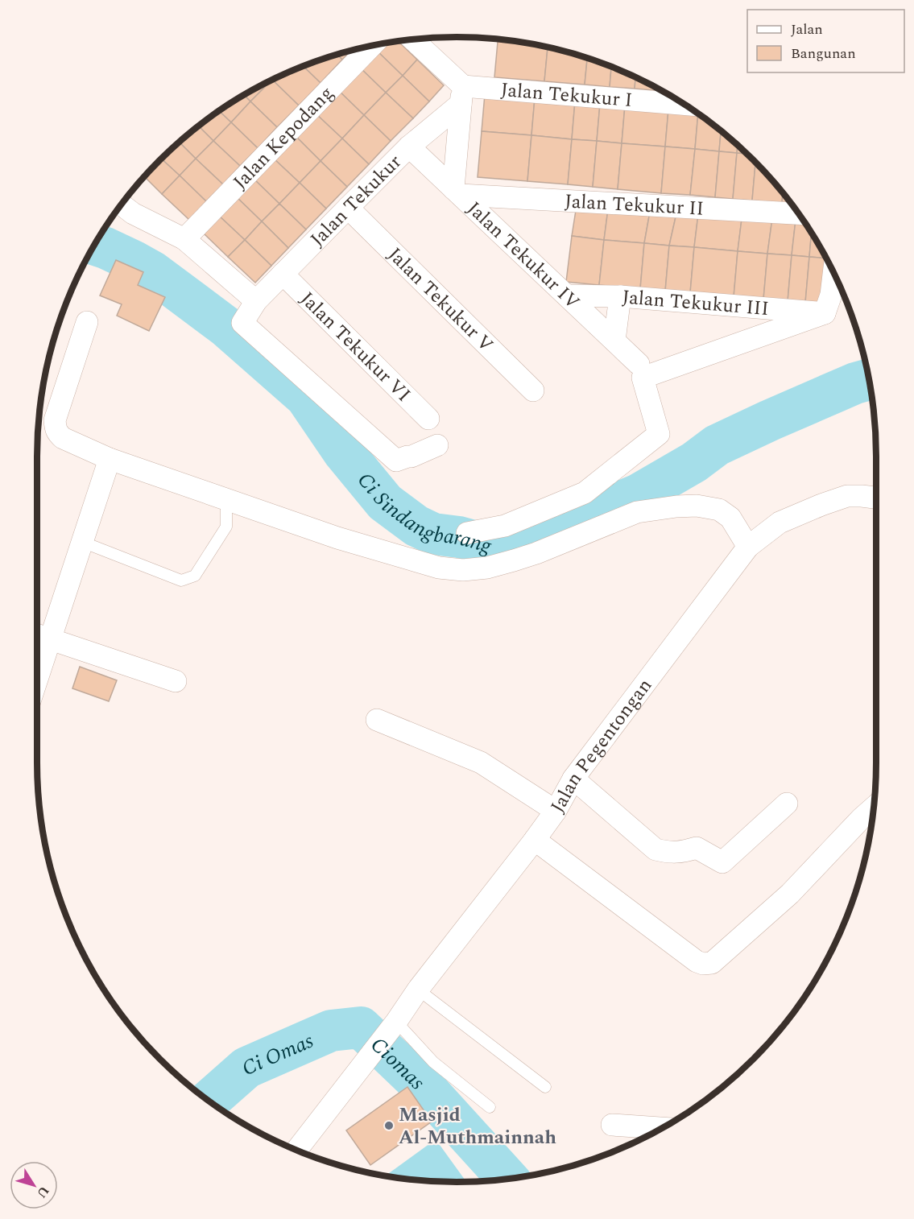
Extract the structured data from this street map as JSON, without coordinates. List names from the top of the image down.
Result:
{
  "streets": {
    "street": [
      "Jalan Tekukur I",
      "Jalan Kepodang",
      "Jalan Tekukur",
      "Jalan Tekukur II",
      "Jalan Tekukur IV",
      "Jalan Tekukur V",
      "Jalan Tekukur III",
      "Jalan Tekukur VI",
      "Jalan Pegentongan"
    ]
  },
  "crossings": [
    ["Jalan Tekukur I", "Jalan Tekukur"],
    ["Jalan Tekukur", "Jalan Tekukur IV"],
    ["Jalan Tekukur", "Jalan Tekukur V"],
    ["Jalan Tekukur", "Jalan Tekukur VI"],
    ["Jalan Tekukur II", "Jalan Tekukur IV"],
    ["Jalan Tekukur IV", "Jalan Tekukur III"]
  ],
  "water": ["Ci Sindangbarang", "Ci Omas", "Ciomas"],
  "places": ["Masjid Al-Muthmainnah"],
  "legend": ["Jalan", "Bangunan"],
  "north": "bottom right"
}
